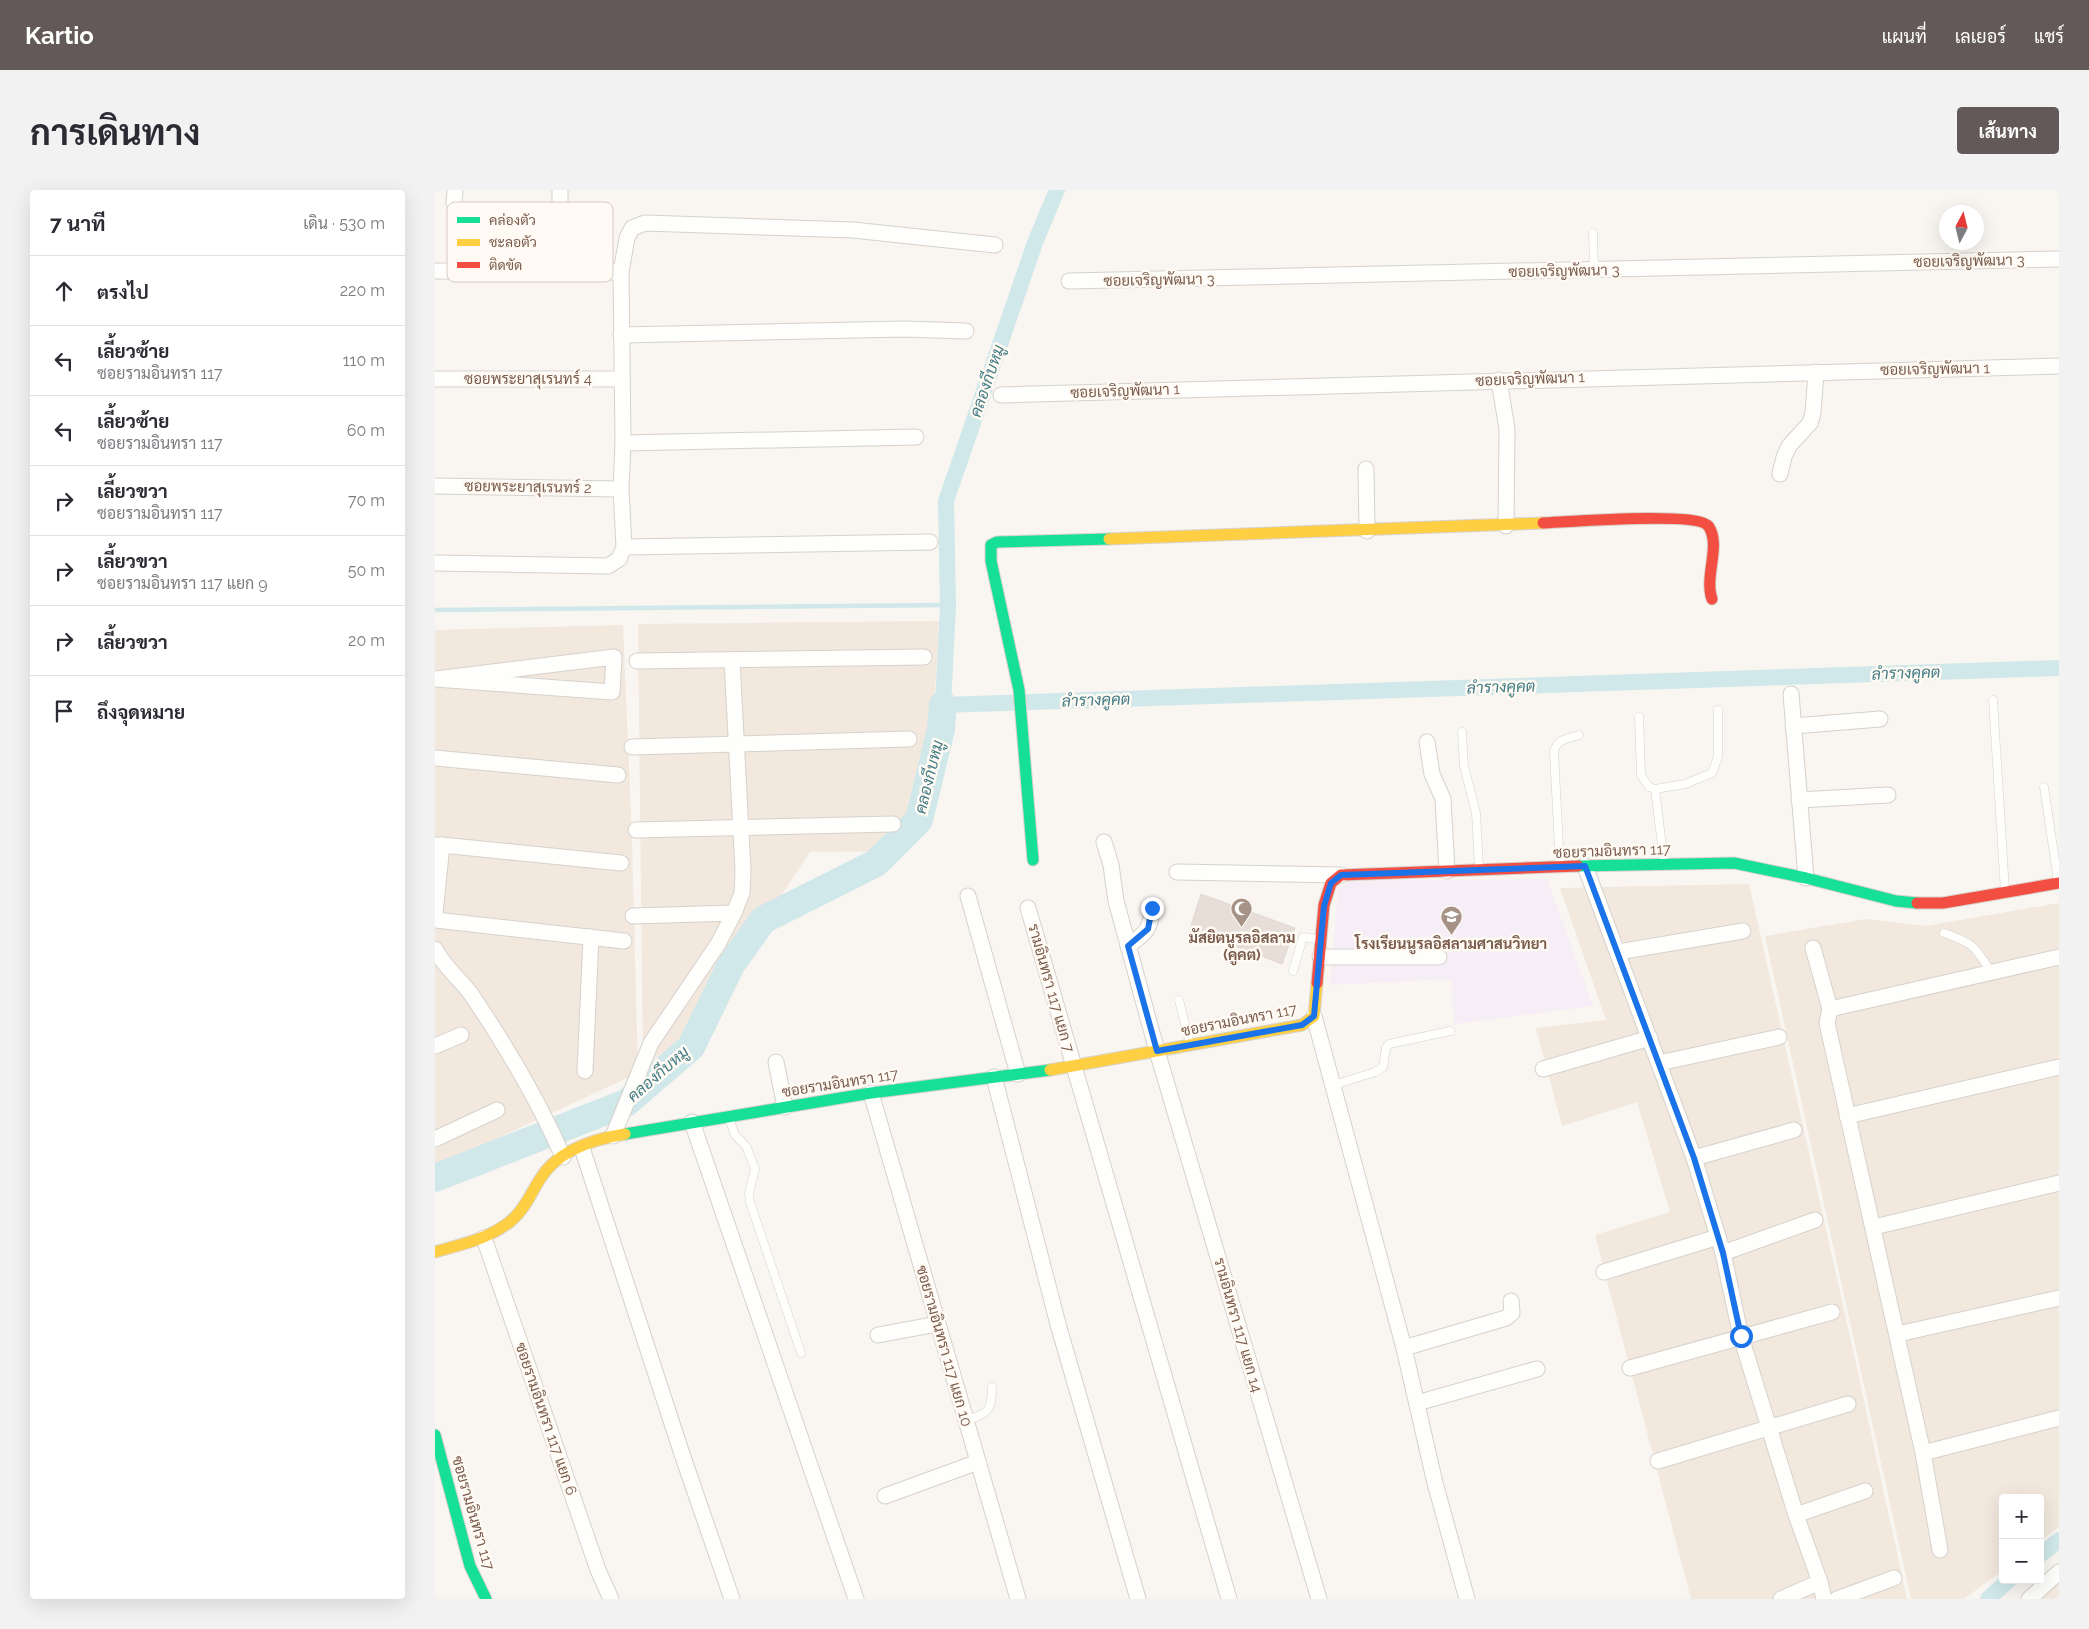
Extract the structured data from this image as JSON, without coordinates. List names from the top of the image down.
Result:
{
  "streets": {
    "street": [
      "ซอยเจริญพัฒนา 3",
      "ซอยเจริญพัฒนา 1",
      "ซอยพระยาสุเรนทร์ 4",
      "ซอยพระยาสุเรนทร์ 2",
      "ซอยรามอินทรา 117",
      "รามอินทรา 117 แยก 7",
      "รามอินทรา 117 แยก 14",
      "ซอยรามอินทรา 117 แยก 10",
      "ซอยรามอินทรา 117 แยก 6"
    ]
  },
  "crossings": [
    ["ซอยรามอินทรา 117", "รามอินทรา 117 แยก 7"],
    ["ซอยรามอินทรา 117", "รามอินทรา 117 แยก 14"],
    ["ซอยรามอินทรา 117", "ซอยรามอินทรา 117 แยก 10"],
    ["ซอยรามอินทรา 117", "ซอยรามอินทรา 117 แยก 6"]
  ],
  "water": ["คลองกีบหมู", "ลำรางคูคต"],
  "places": {
    "mosque": ["มัสยิตนูรลอิสลาม (คูคต)"],
    "school or university": ["โรงเรียนนูรลอิสลามศาสนวิทยา"]
  },
  "legend": ["คล่องตัว", "ชะลอตัว", "ติดขัด"],
  "north": "top",
  "page": {
    "header": "Kartio",
    "nav": ["แผนที่", "เลเยอร์", "แชร์"],
    "buttons": "เส้นทาง",
    "title": "การเดินทาง",
    "heading": ["7 นาที", "เดิน · 530 m"],
    "list": [
      ["ตรงไป", "220 m"],
      ["เลี้ยวซ้าย", "ซอยรามอินทรา 117", "110 m"],
      ["เลี้ยวซ้าย", "ซอยรามอินทรา 117", "60 m"],
      ["เลี้ยวขวา", "ซอยรามอินทรา 117", "70 m"],
      ["เลี้ยวขวา", "ซอยรามอินทรา 117 แยก 9", "50 m"],
      ["เลี้ยวขวา", "20 m"],
      "ถึงจุดหมาย"
    ],
    "map_buttons": ["+", "−"]
  }
}
